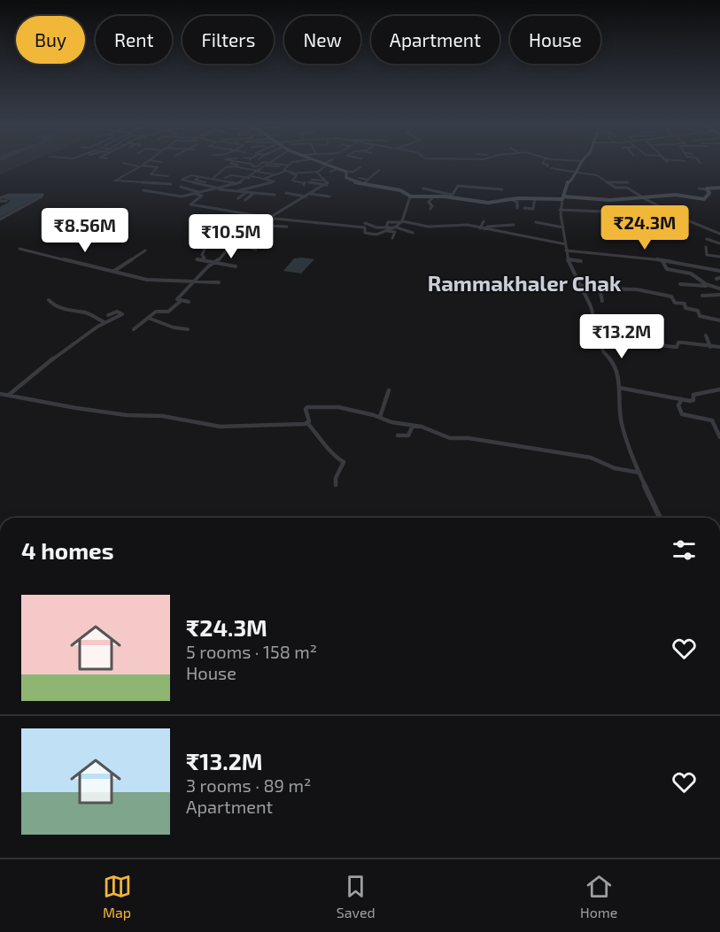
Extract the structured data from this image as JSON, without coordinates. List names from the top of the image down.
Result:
{
  "districts": ["Rammakhaler Chak"],
  "page": {
    "chip": [
      "Buy",
      "Rent",
      "Filters",
      "New",
      "Apartment",
      "House"
    ],
    "price": [
      "₹24.3M",
      "₹8.56M",
      "₹10.5M",
      "₹13.2M"
    ],
    "heading": "4 homes",
    "list": [
      {
        "name": "₹24.3M",
        "note": "5 rooms · 158 m² · House"
      },
      {
        "name": "₹13.2M",
        "note": "3 rooms · 89 m² · Apartment"
      }
    ],
    "tabs": ["Map", "Saved", "Home"]
  }
}
